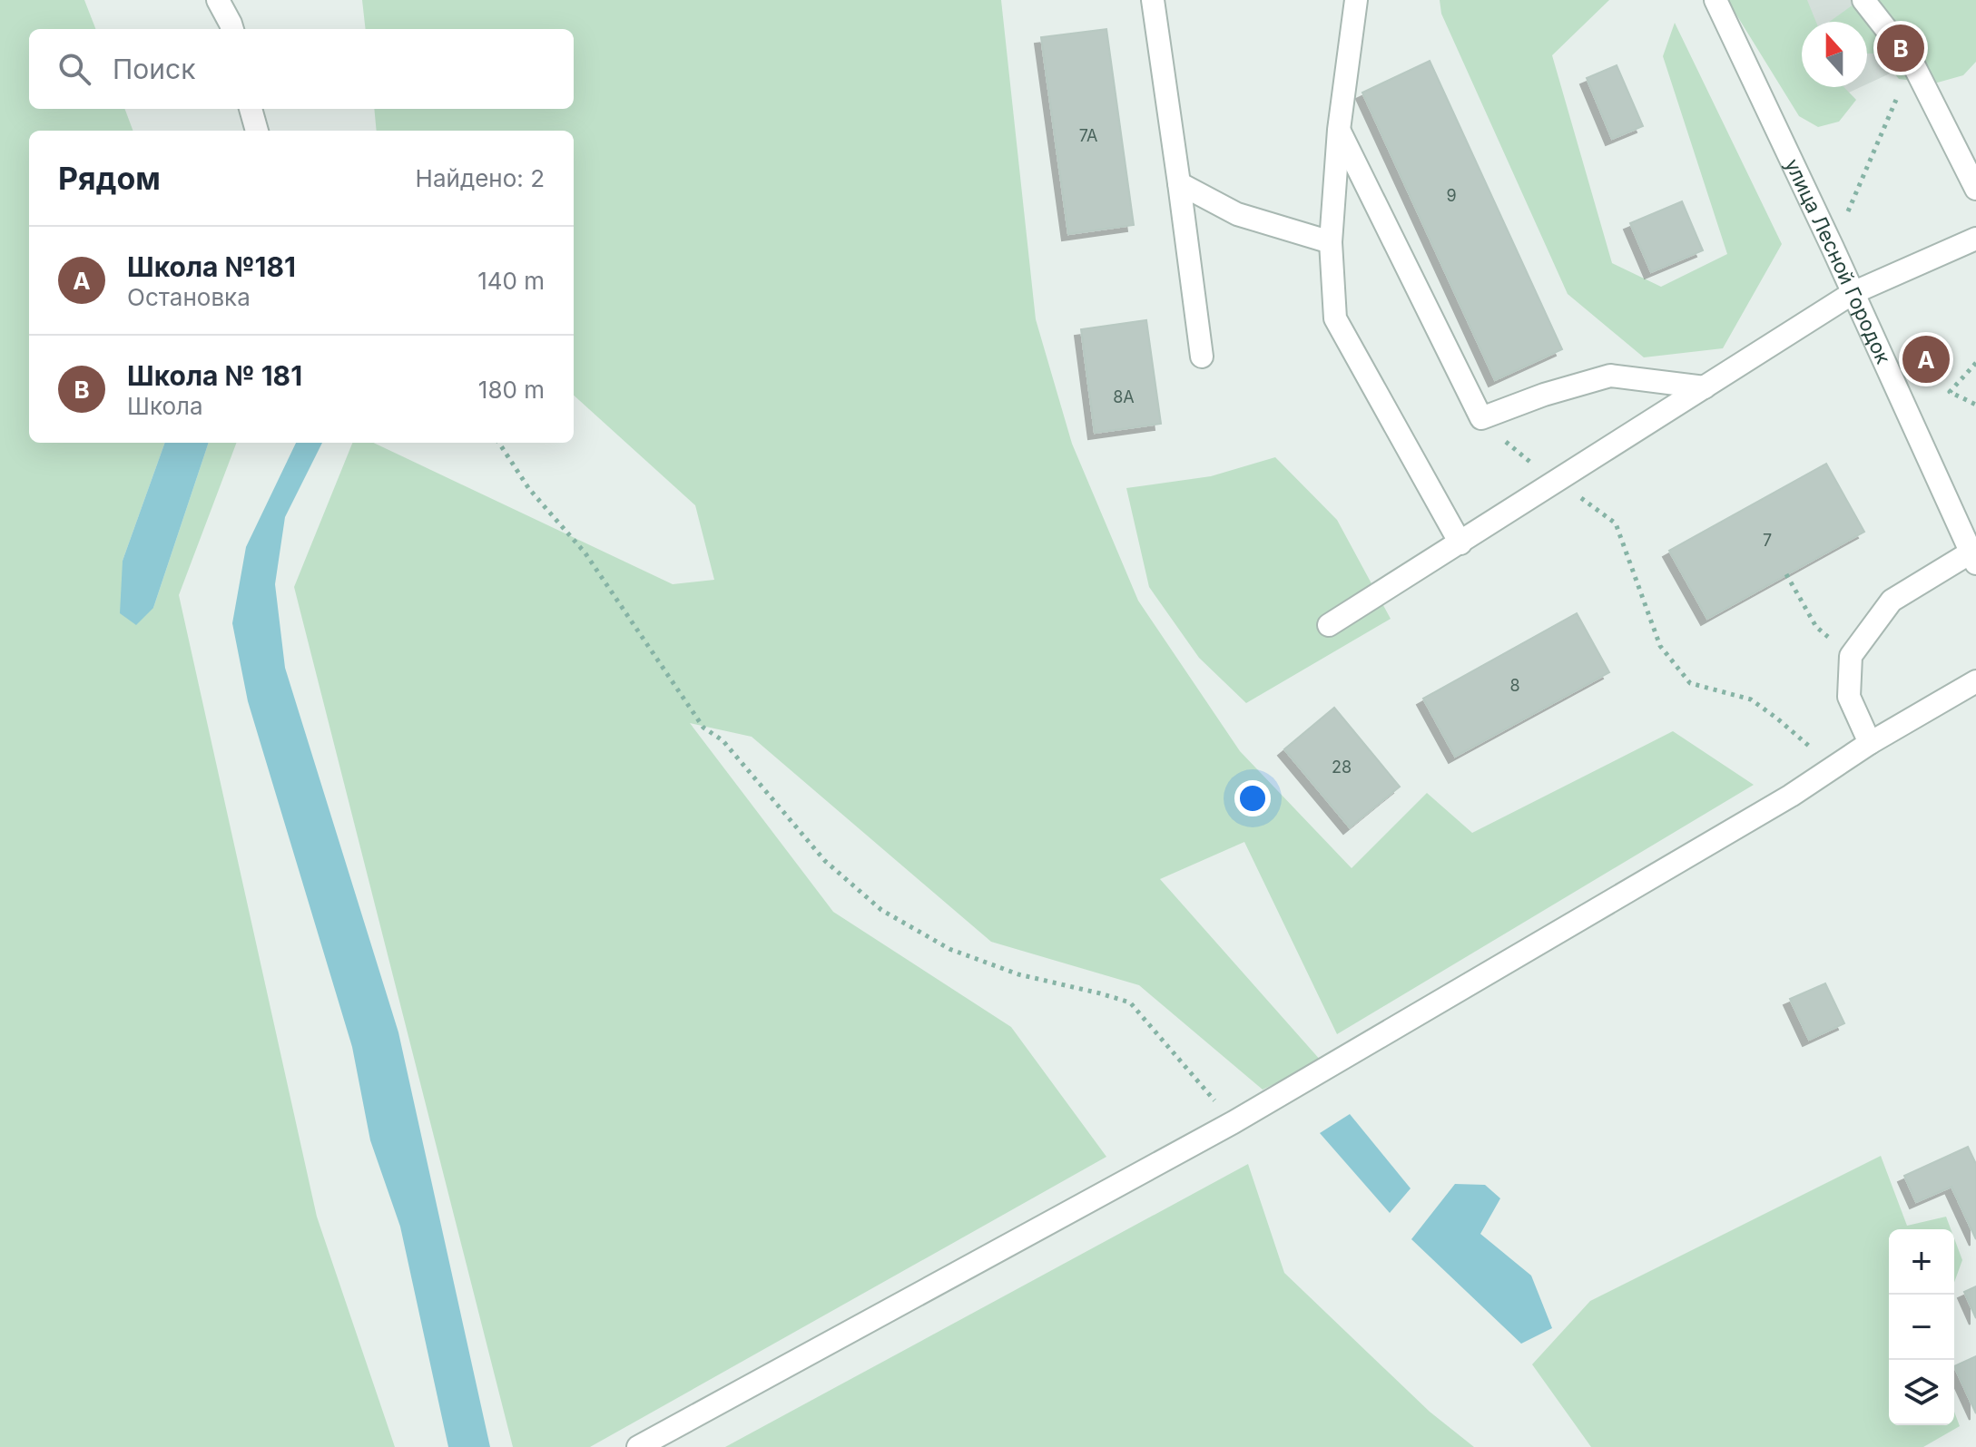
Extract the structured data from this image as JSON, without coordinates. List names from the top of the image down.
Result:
{
  "streets": {
    "street": ["улица Лесной Городок"]
  },
  "house_numbers": [
    "7А",
    "9",
    "8А",
    "7",
    "8",
    "28"
  ],
  "north": "top",
  "page": {
    "pins": ["B", "A"],
    "search": "Поиск",
    "heading": ["Рядом", "Найдено: 2"],
    "list": [
      {
        "mark": "A",
        "name": "Школа №181",
        "note": "Остановка",
        "value": "140 m"
      },
      {
        "mark": "B",
        "name": "Школа № 181",
        "note": "Школа",
        "value": "180 m"
      }
    ],
    "map_buttons": ["+", "−"]
  }
}
